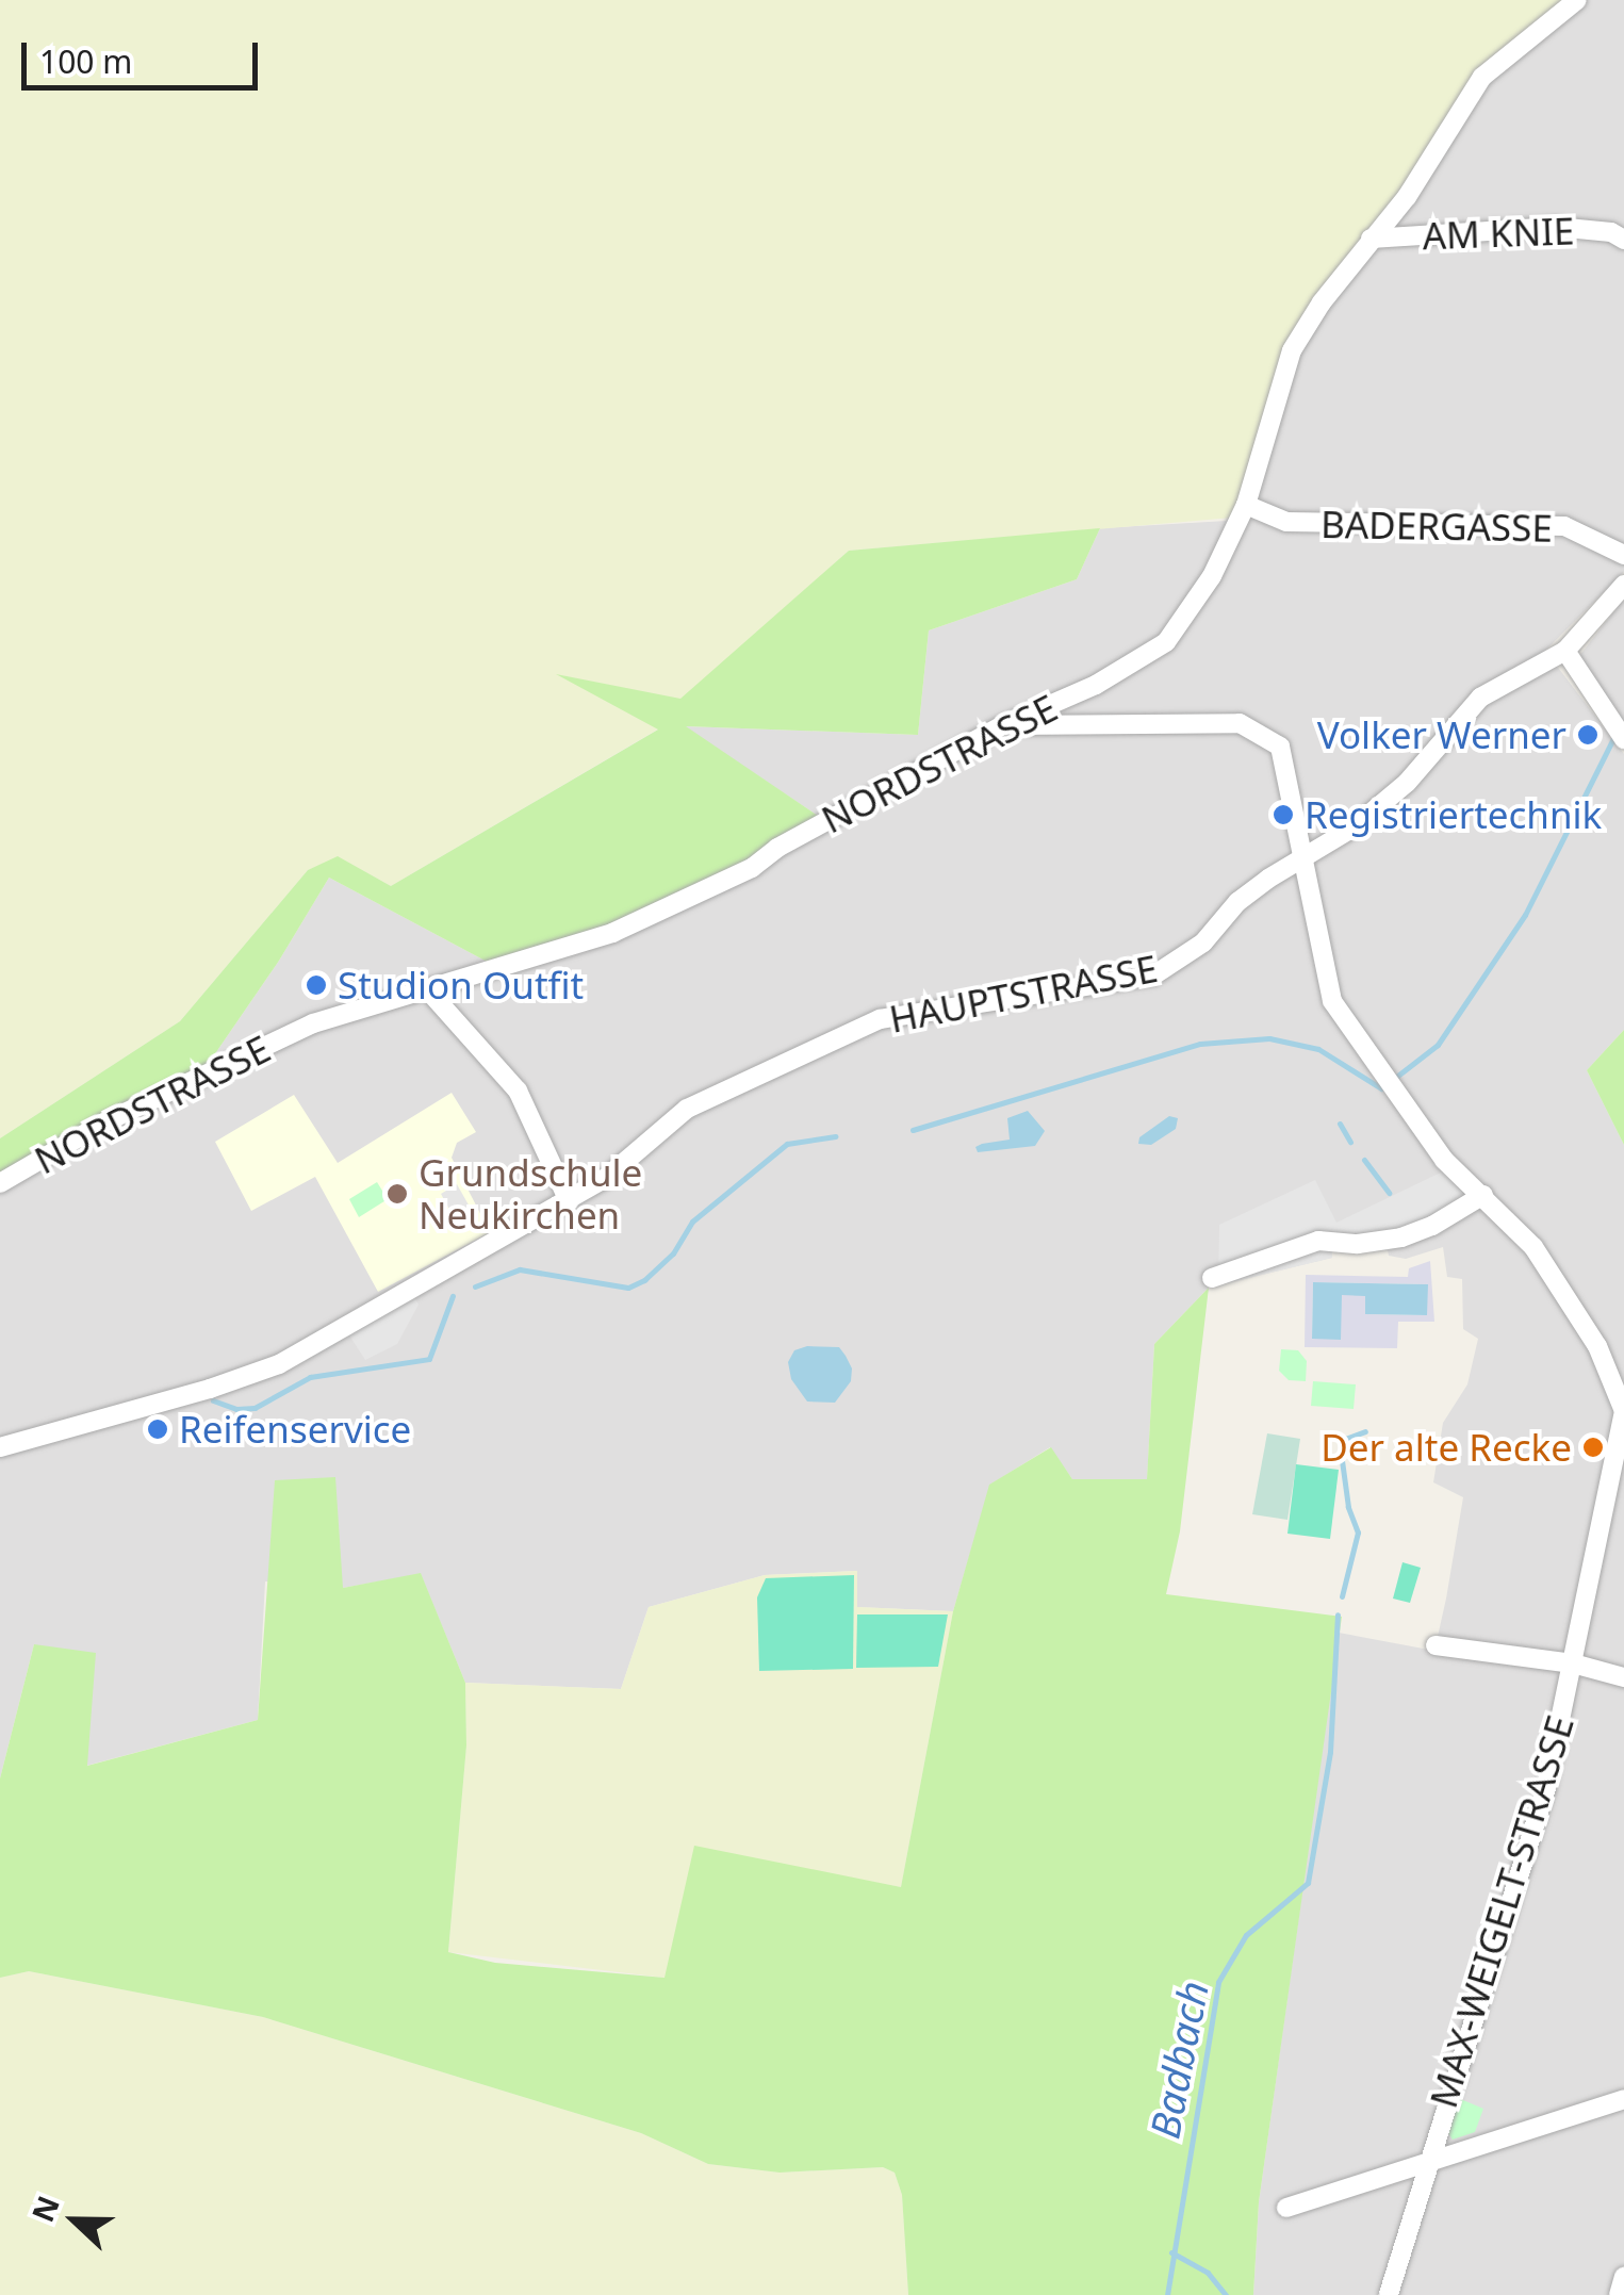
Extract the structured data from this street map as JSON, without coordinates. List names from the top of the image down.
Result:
{
  "streets": {
    "street": [
      "AM KNIE",
      "BADERGASSE",
      "NORDSTRASSE",
      "HAUPTSTRASSE",
      "MAX-WEIGELT-STRASSE"
    ]
  },
  "crossings": [
    ["AM KNIE", "NORDSTRASSE"],
    ["BADERGASSE", "NORDSTRASSE"],
    ["NORDSTRASSE", "MAX-WEIGELT-STRASSE"],
    ["HAUPTSTRASSE", "MAX-WEIGELT-STRASSE"]
  ],
  "water": ["Badbach"],
  "places": [
    "Volker Werner",
    "Registriertechnik",
    "Studion Outfit",
    "Grundschule Neukirchen",
    "Reifenservice",
    "Der alte Recke"
  ],
  "scale_bar": "100 m",
  "north": "left"
}
